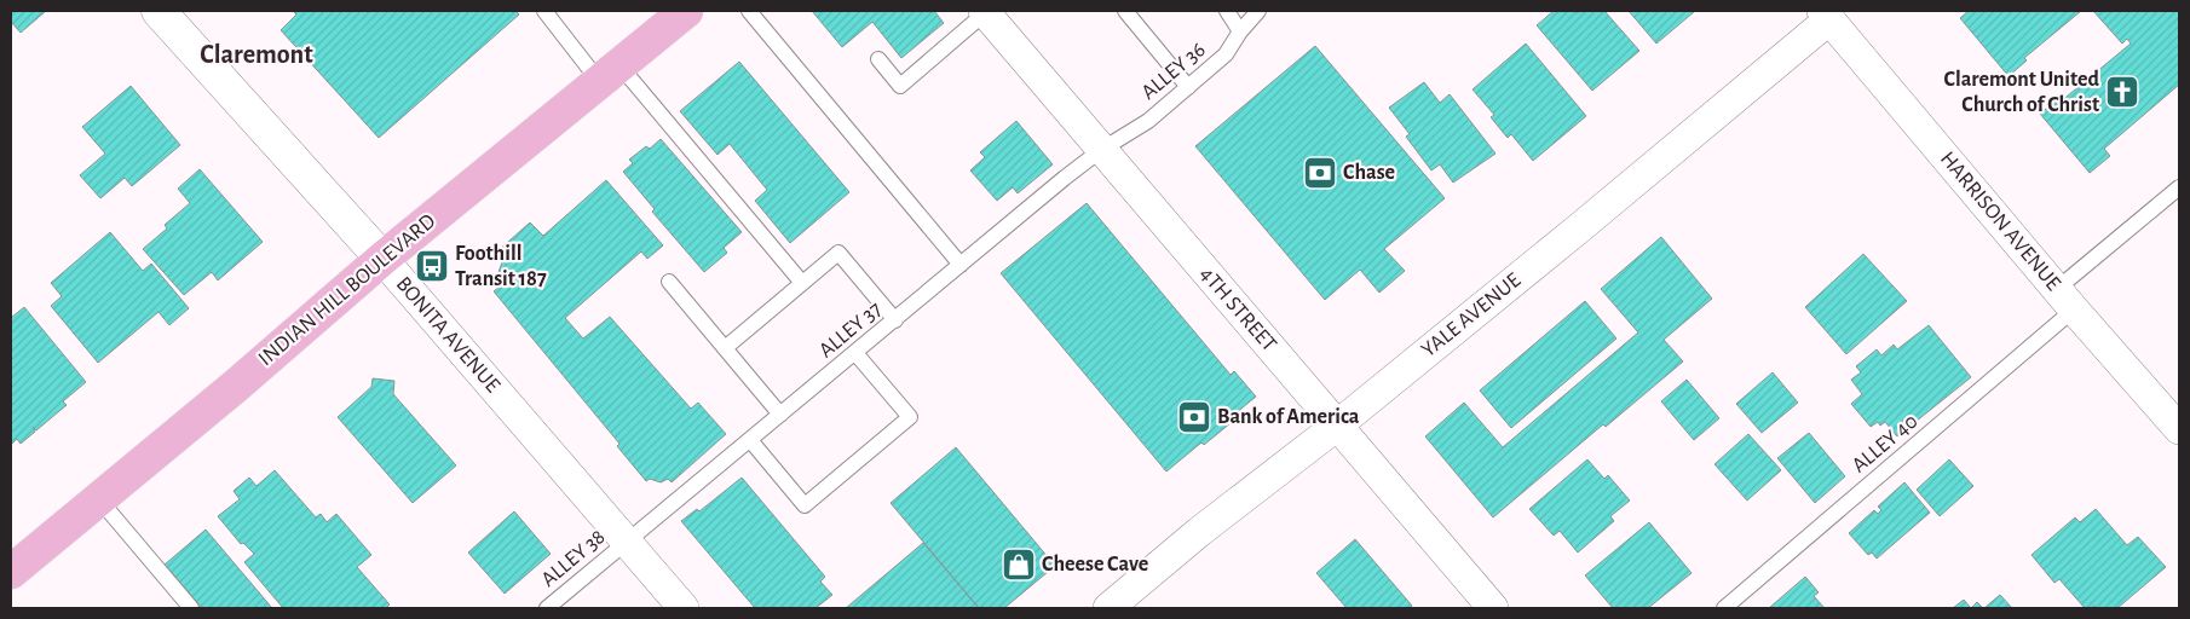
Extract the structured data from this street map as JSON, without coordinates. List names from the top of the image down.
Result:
{
  "streets": {
    "main road": ["INDIAN HILL BOULEVARD", "BONITA AVENUE"],
    "street": ["HARRISON AVENUE", "4TH STREET", "YALE AVENUE"],
    "lane": [
      "ALLEY 36",
      "ALLEY 37",
      "ALLEY 40",
      "ALLEY 38"
    ]
  },
  "crossings": [
    ["ALLEY 36", "4TH STREET"],
    ["ALLEY 36", "ALLEY 37"],
    ["HARRISON AVENUE", "YALE AVENUE"],
    ["HARRISON AVENUE", "ALLEY 40"],
    ["INDIAN HILL BOULEVARD", "BONITA AVENUE"],
    ["4TH STREET", "YALE AVENUE"],
    ["4TH STREET", "ALLEY 37"],
    ["ALLEY 37", "BONITA AVENUE"],
    ["ALLEY 37", "ALLEY 38"],
    ["BONITA AVENUE", "ALLEY 38"]
  ],
  "districts": ["Claremont"],
  "places": {
    "church": ["Claremont United Church of Christ"],
    "bank": ["Chase", "Bank of America"],
    "bus stop": ["Foothill Transit 187"],
    "shop": ["Cheese Cave"]
  }
}
